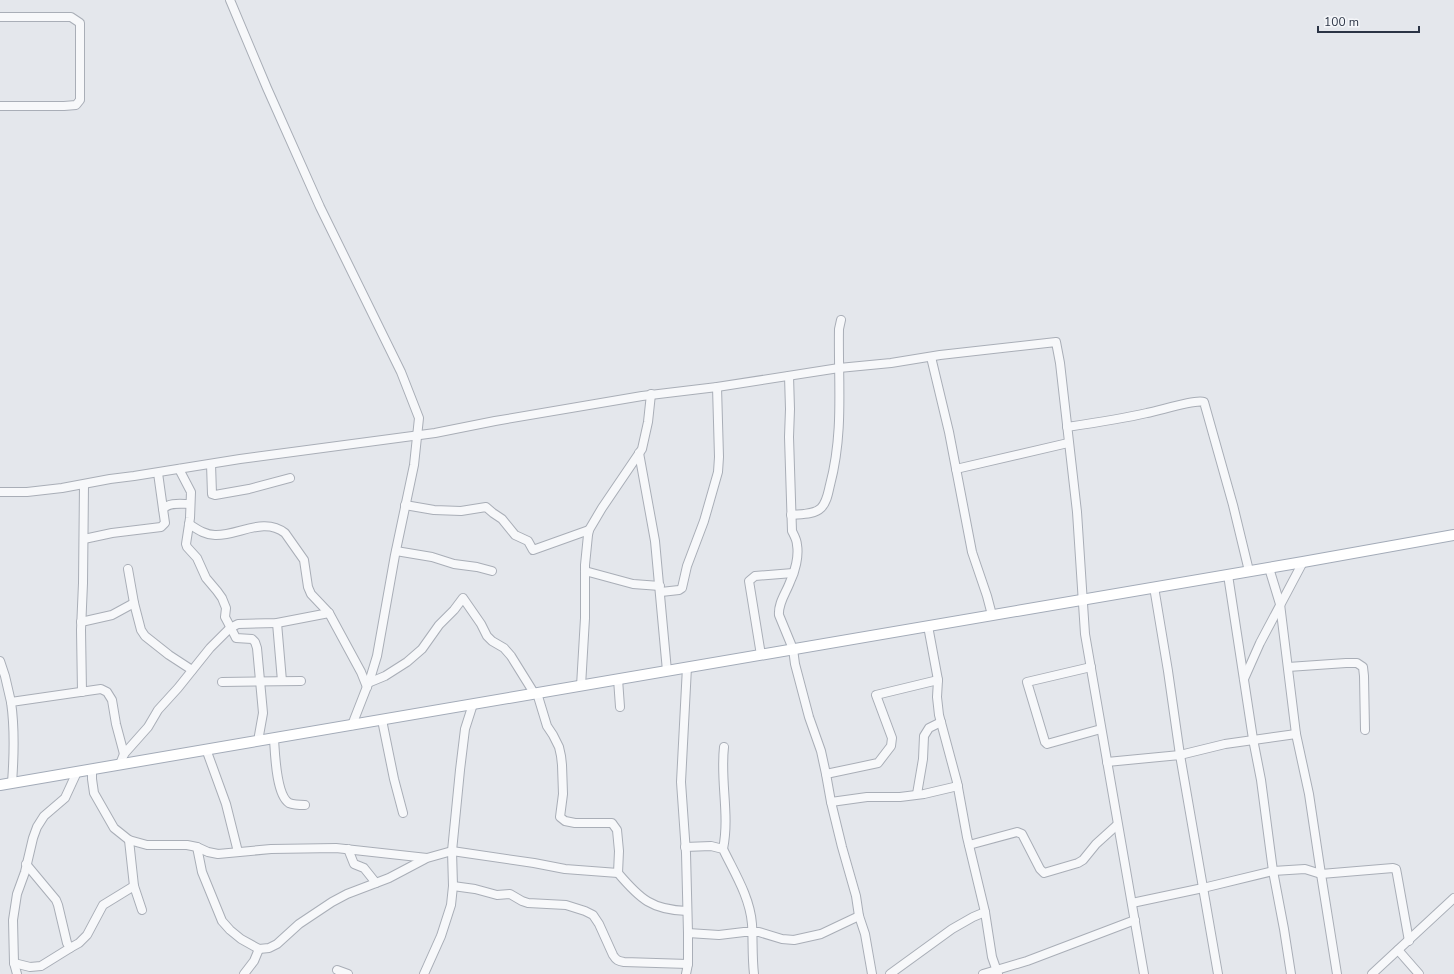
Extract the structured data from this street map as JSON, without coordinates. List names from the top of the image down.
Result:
{
  "scale_bar": "100 m"
}
